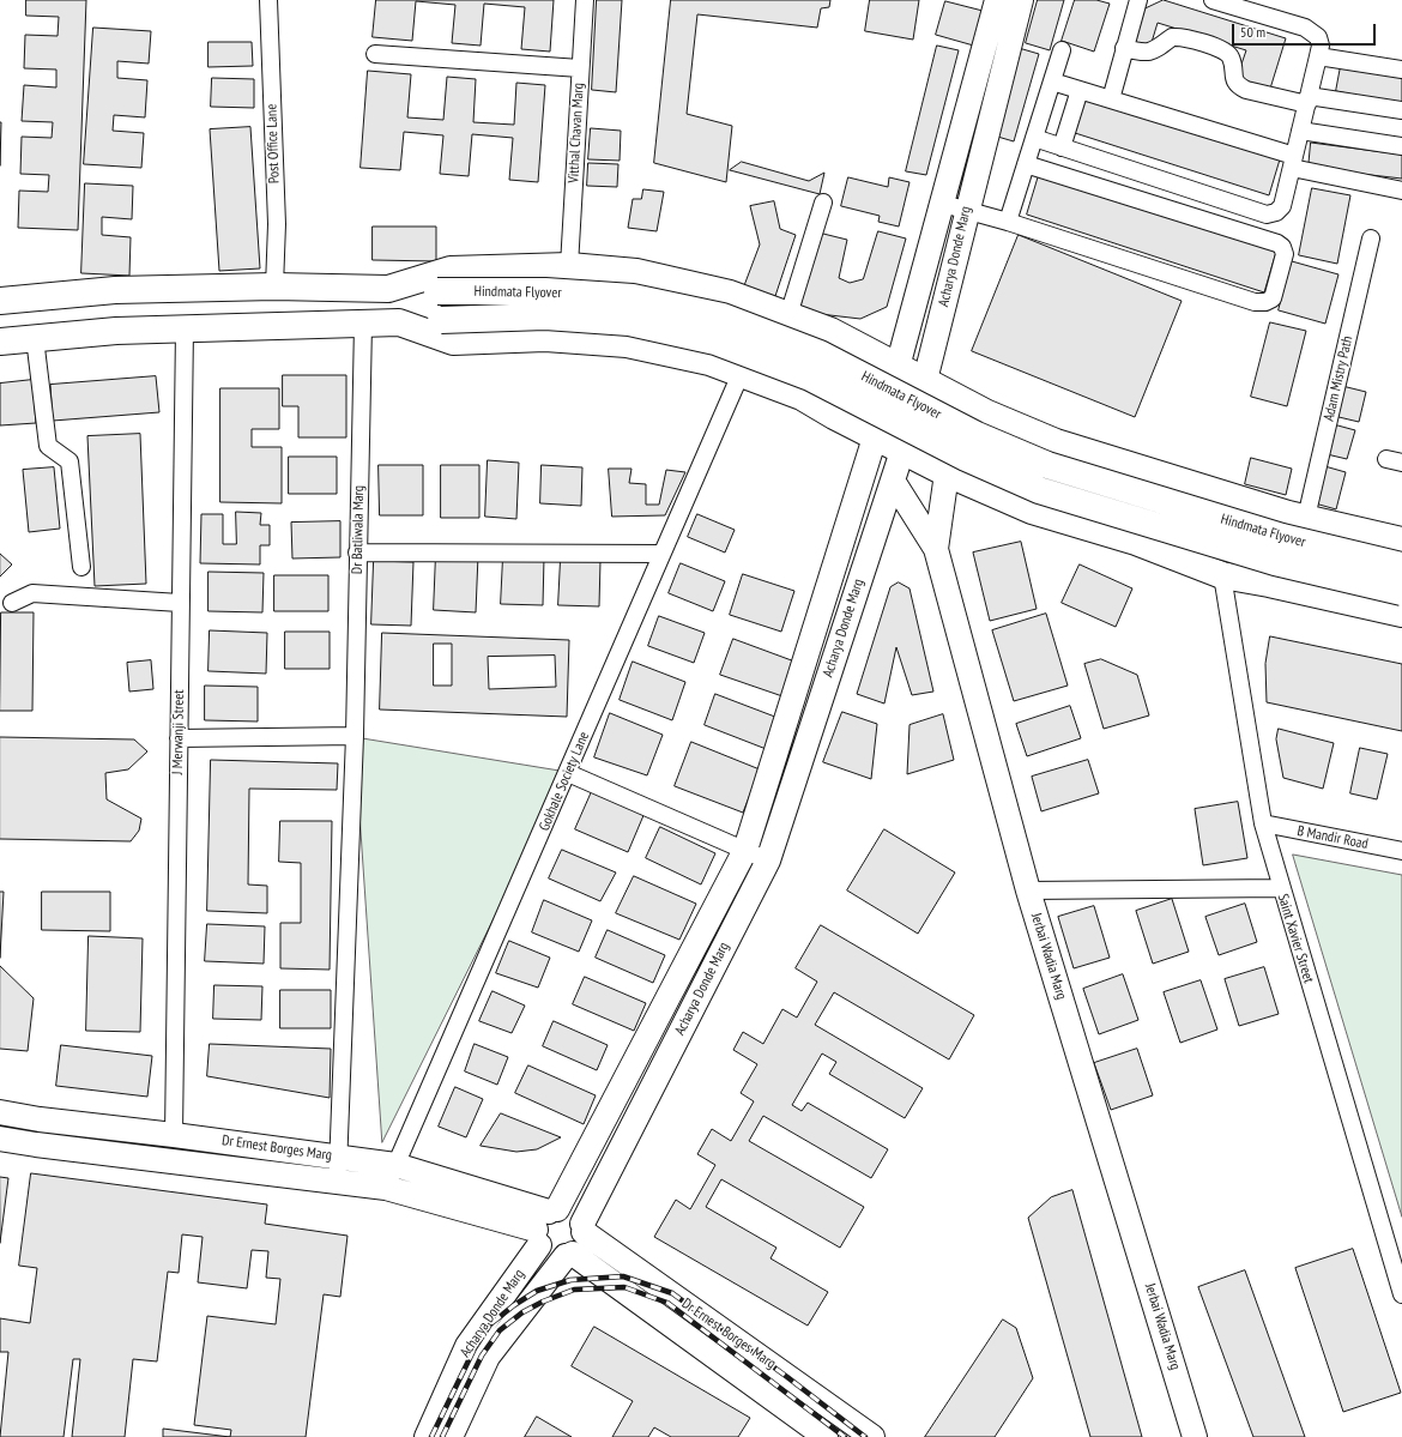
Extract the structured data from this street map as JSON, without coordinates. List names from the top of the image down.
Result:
{
  "streets": {
    "highway": ["Hindmata Flyover"],
    "main road": ["Acharya Donde Marg", "Jerbai Wadia Marg", "Dr Ernest Borges Marg"],
    "street": [
      "Vitthal Chavan Marg",
      "Post Office Lane",
      "Adam Mistry Path",
      "Dr Batliwala Marg",
      "J Merwanji Street",
      "Gokhale Society Lane",
      "B Mandir Road",
      "Saint Xavier Street"
    ]
  },
  "crossings": [
    ["Post Office Lane", "Hindmata Flyover"],
    ["Acharya Donde Marg", "Jerbai Wadia Marg"],
    ["Acharya Donde Marg", "Dr Ernest Borges Marg"],
    ["Hindmata Flyover", "Dr Batliwala Marg"],
    ["Hindmata Flyover", "J Merwanji Street"],
    ["Dr Batliwala Marg", "Dr Ernest Borges Marg"],
    ["J Merwanji Street", "Dr Ernest Borges Marg"],
    ["Gokhale Society Lane", "Dr Ernest Borges Marg"],
    ["B Mandir Road", "Saint Xavier Street"]
  ],
  "scale_bar": "50 m"
}
